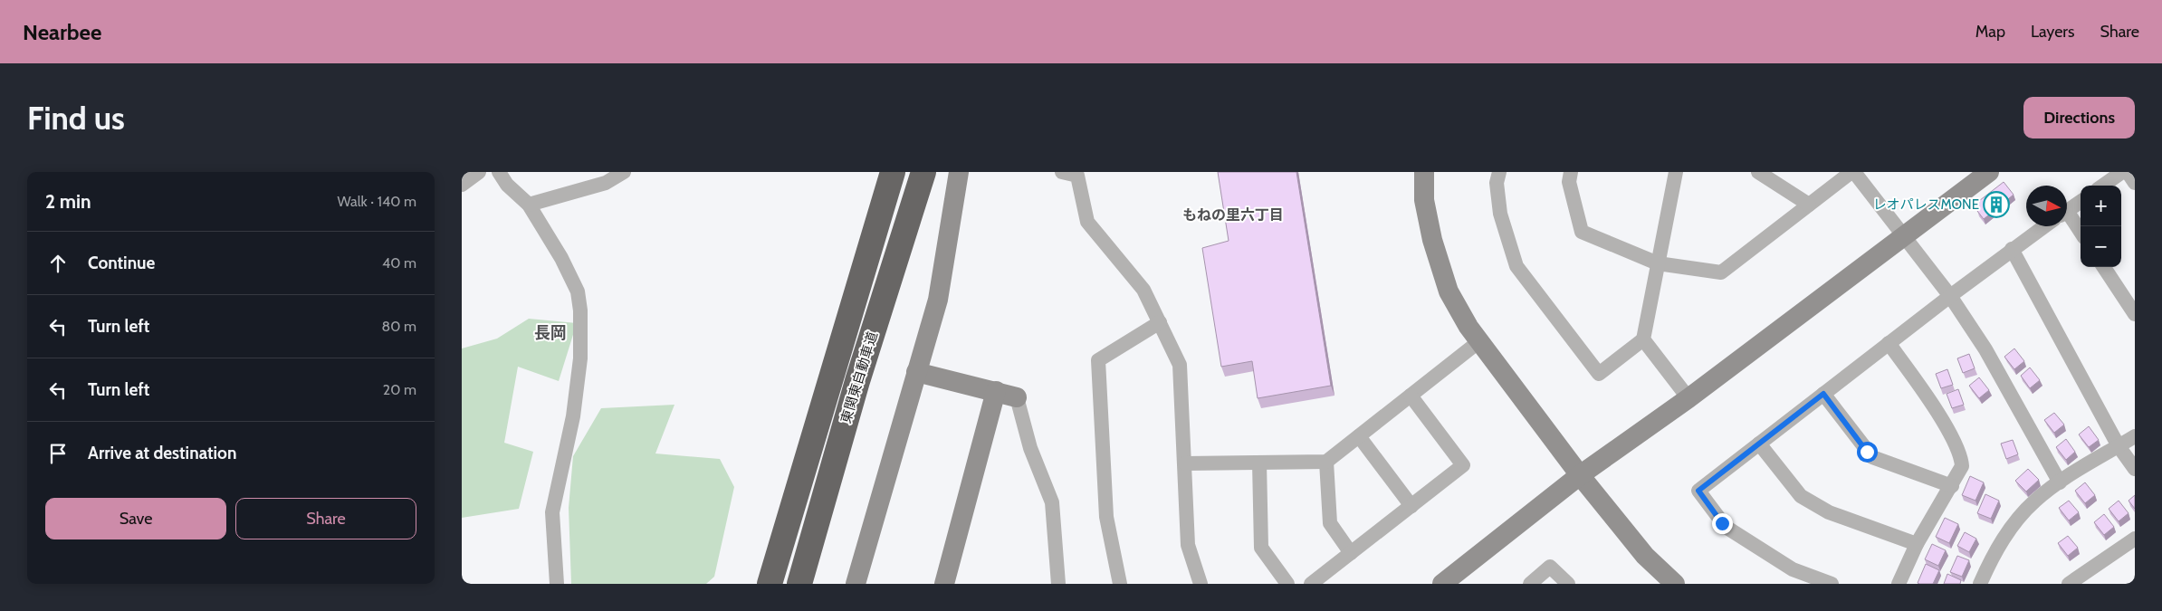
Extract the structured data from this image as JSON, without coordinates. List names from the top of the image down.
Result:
{
  "streets": {
    "highway": ["東関東自動車道"]
  },
  "districts": ["もねの里六丁目", "長岡"],
  "places": {
    "building": ["レオパレスMONE"]
  },
  "north": "right",
  "page": {
    "header": "Nearbee",
    "nav": ["Map", "Layers", "Share"],
    "buttons": [
      "Directions",
      ["Save", "Share"]
    ],
    "title": "Find us",
    "heading": ["2 min", "Walk · 140 m"],
    "map_buttons": ["+", "−"],
    "list": [
      ["Continue", "40 m"],
      ["Turn left", "80 m"],
      ["Turn left", "20 m"],
      "Arrive at destination"
    ]
  }
}
